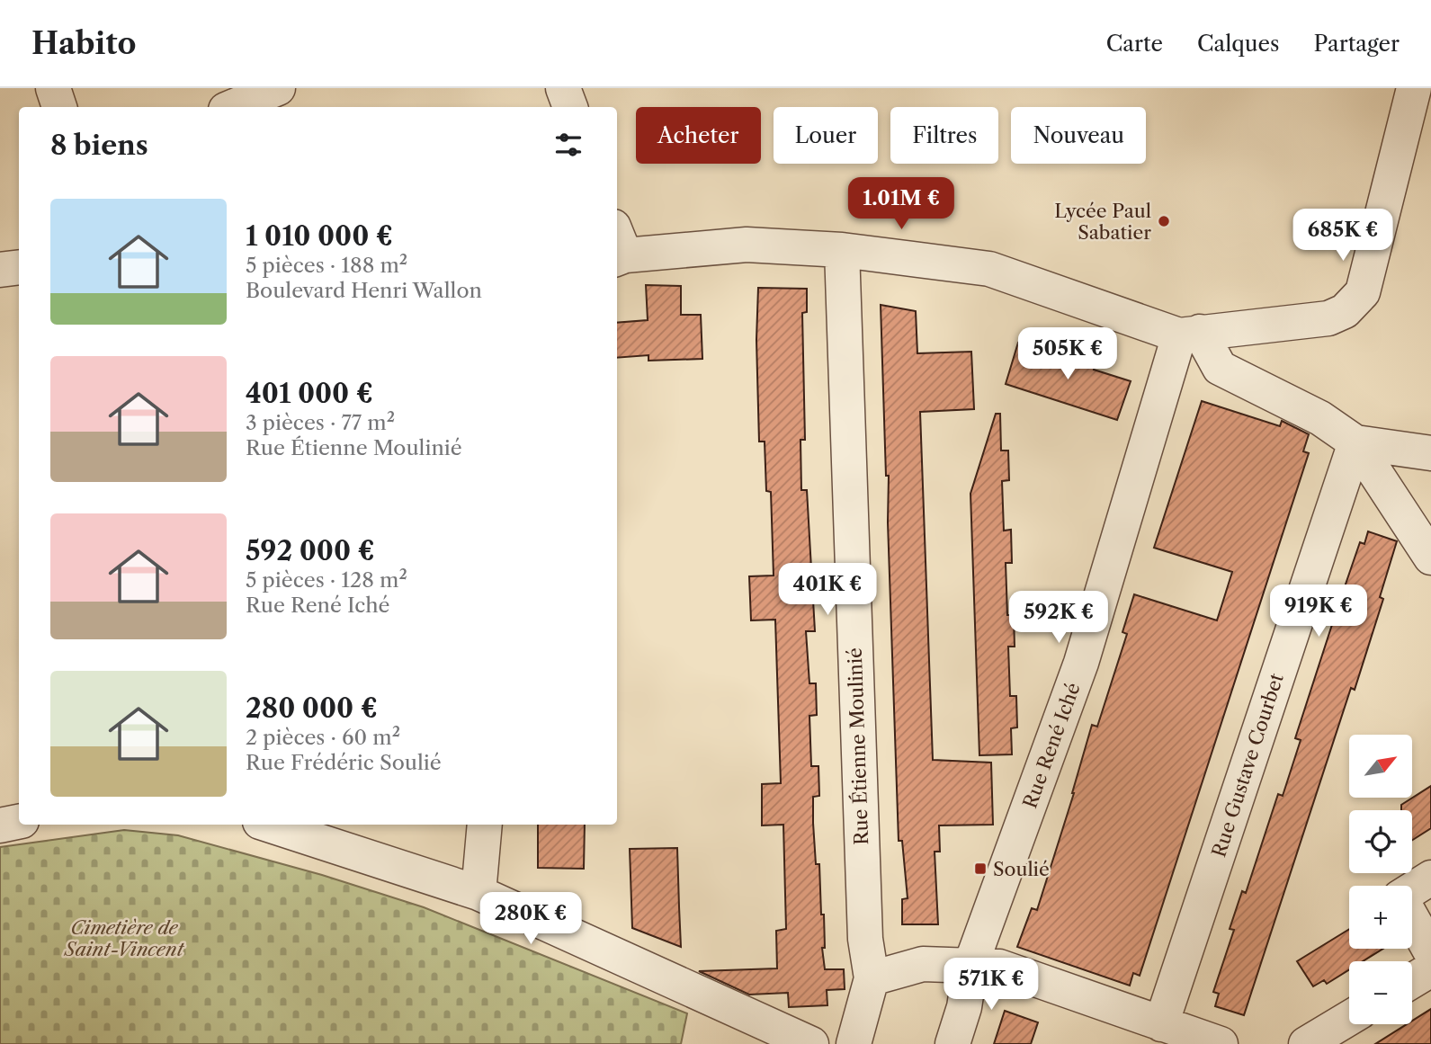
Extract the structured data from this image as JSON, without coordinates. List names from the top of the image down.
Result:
{
  "streets": {
    "street": ["Rue René Iché", "Rue Étienne Moulinié", "Rue Gustave Courbet"]
  },
  "parks": ["Cimetière de Saint-Vincent"],
  "places": {
    "other": ["Lycée Paul Sabatier"],
    "transit": ["Soulié"]
  },
  "north": "top right",
  "page": {
    "header": "Habito",
    "nav": ["Carte", "Calques", "Partager"],
    "chip": [
      "Acheter",
      "Louer",
      "Filtres",
      "Nouveau"
    ],
    "heading": "8 biens",
    "price": [
      "1.01M €",
      "685K €",
      "505K €",
      "401K €",
      "919K €",
      "592K €",
      "280K €",
      "571K €"
    ],
    "list": [
      {
        "name": "1 010 000 €",
        "note": "5 pièces · 188 m² · Boulevard Henri Wallon"
      },
      {
        "name": "401 000 €",
        "note": "3 pièces · 77 m² · Rue Étienne Moulinié"
      },
      {
        "name": "592 000 €",
        "note": "5 pièces · 128 m² · Rue René Iché"
      },
      {
        "name": "280 000 €",
        "note": "2 pièces · 60 m² · Rue Frédéric Soulié"
      }
    ],
    "map_buttons": ["+", "−"]
  }
}
